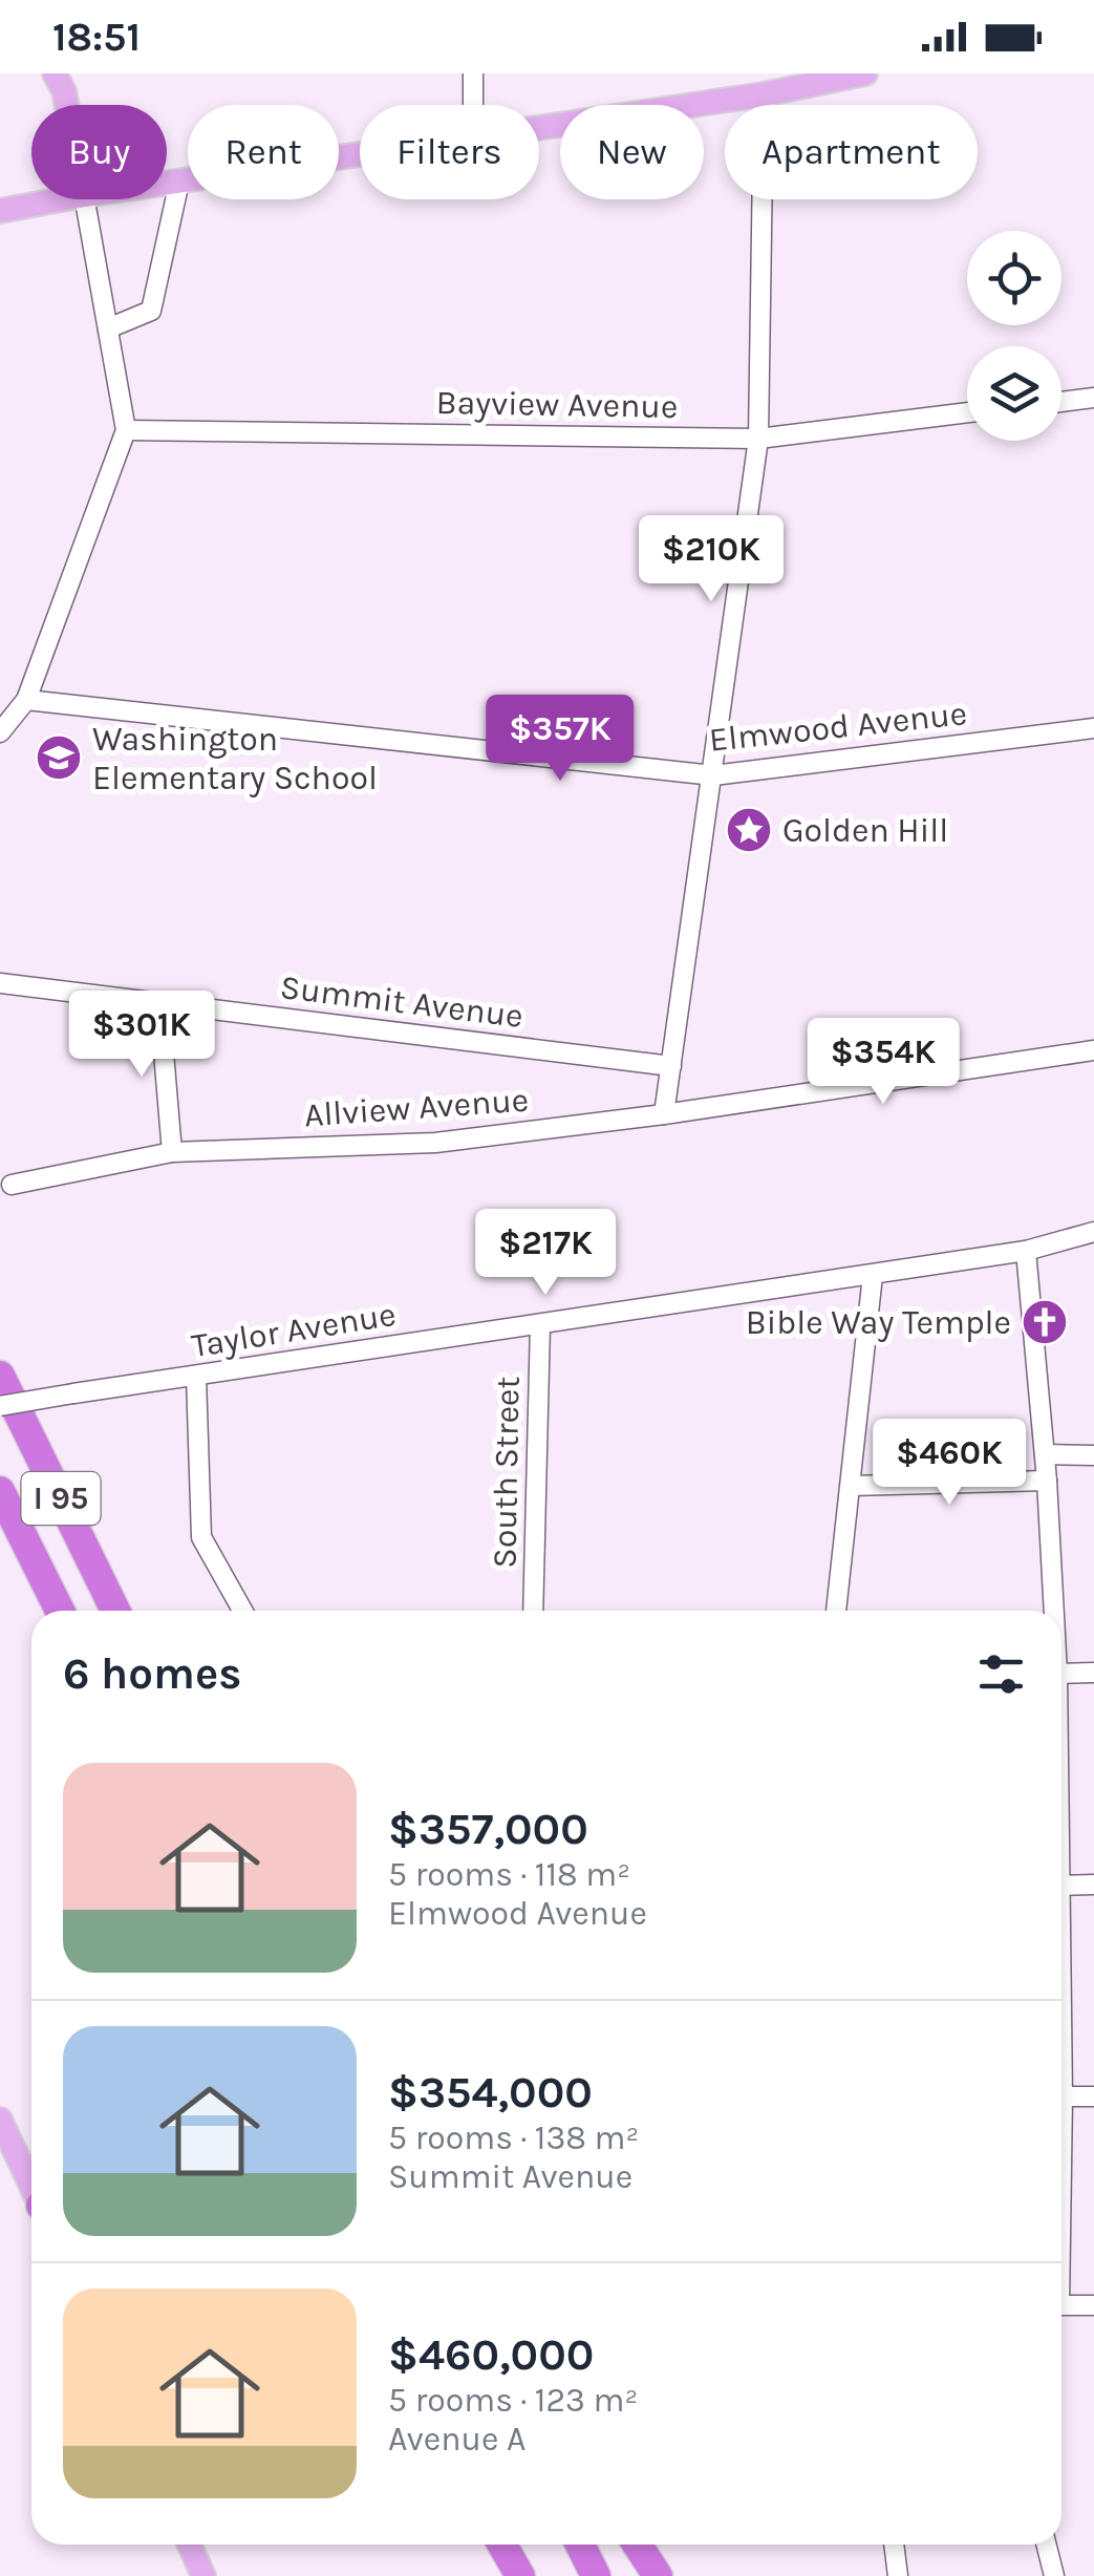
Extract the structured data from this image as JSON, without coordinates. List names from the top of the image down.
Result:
{
  "streets": {
    "highway": ["I 95"],
    "street": [
      "Bayview Avenue",
      "Elmwood Avenue",
      "Summit Avenue",
      "Allview Avenue",
      "Taylor Avenue",
      "South Street"
    ]
  },
  "crossings": [
    ["Taylor Avenue", "South Street"]
  ],
  "places": {
    "school or university": ["Washington Elementary School"],
    "place": ["Golden Hill"],
    "church": ["Bible Way Temple"]
  },
  "page": {
    "status": "18:51",
    "chip": [
      "Buy",
      "Rent",
      "Filters",
      "New",
      "Apartment"
    ],
    "price": [
      "$210K",
      "$357K",
      "$301K",
      "$354K",
      "$217K",
      "$460K"
    ],
    "heading": "6 homes",
    "list": [
      {
        "name": "$357,000",
        "note": "5 rooms · 118 m² · Elmwood Avenue"
      },
      {
        "name": "$354,000",
        "note": "5 rooms · 138 m² · Summit Avenue"
      },
      {
        "name": "$460,000",
        "note": "5 rooms · 123 m² · Avenue A"
      }
    ]
  }
}
